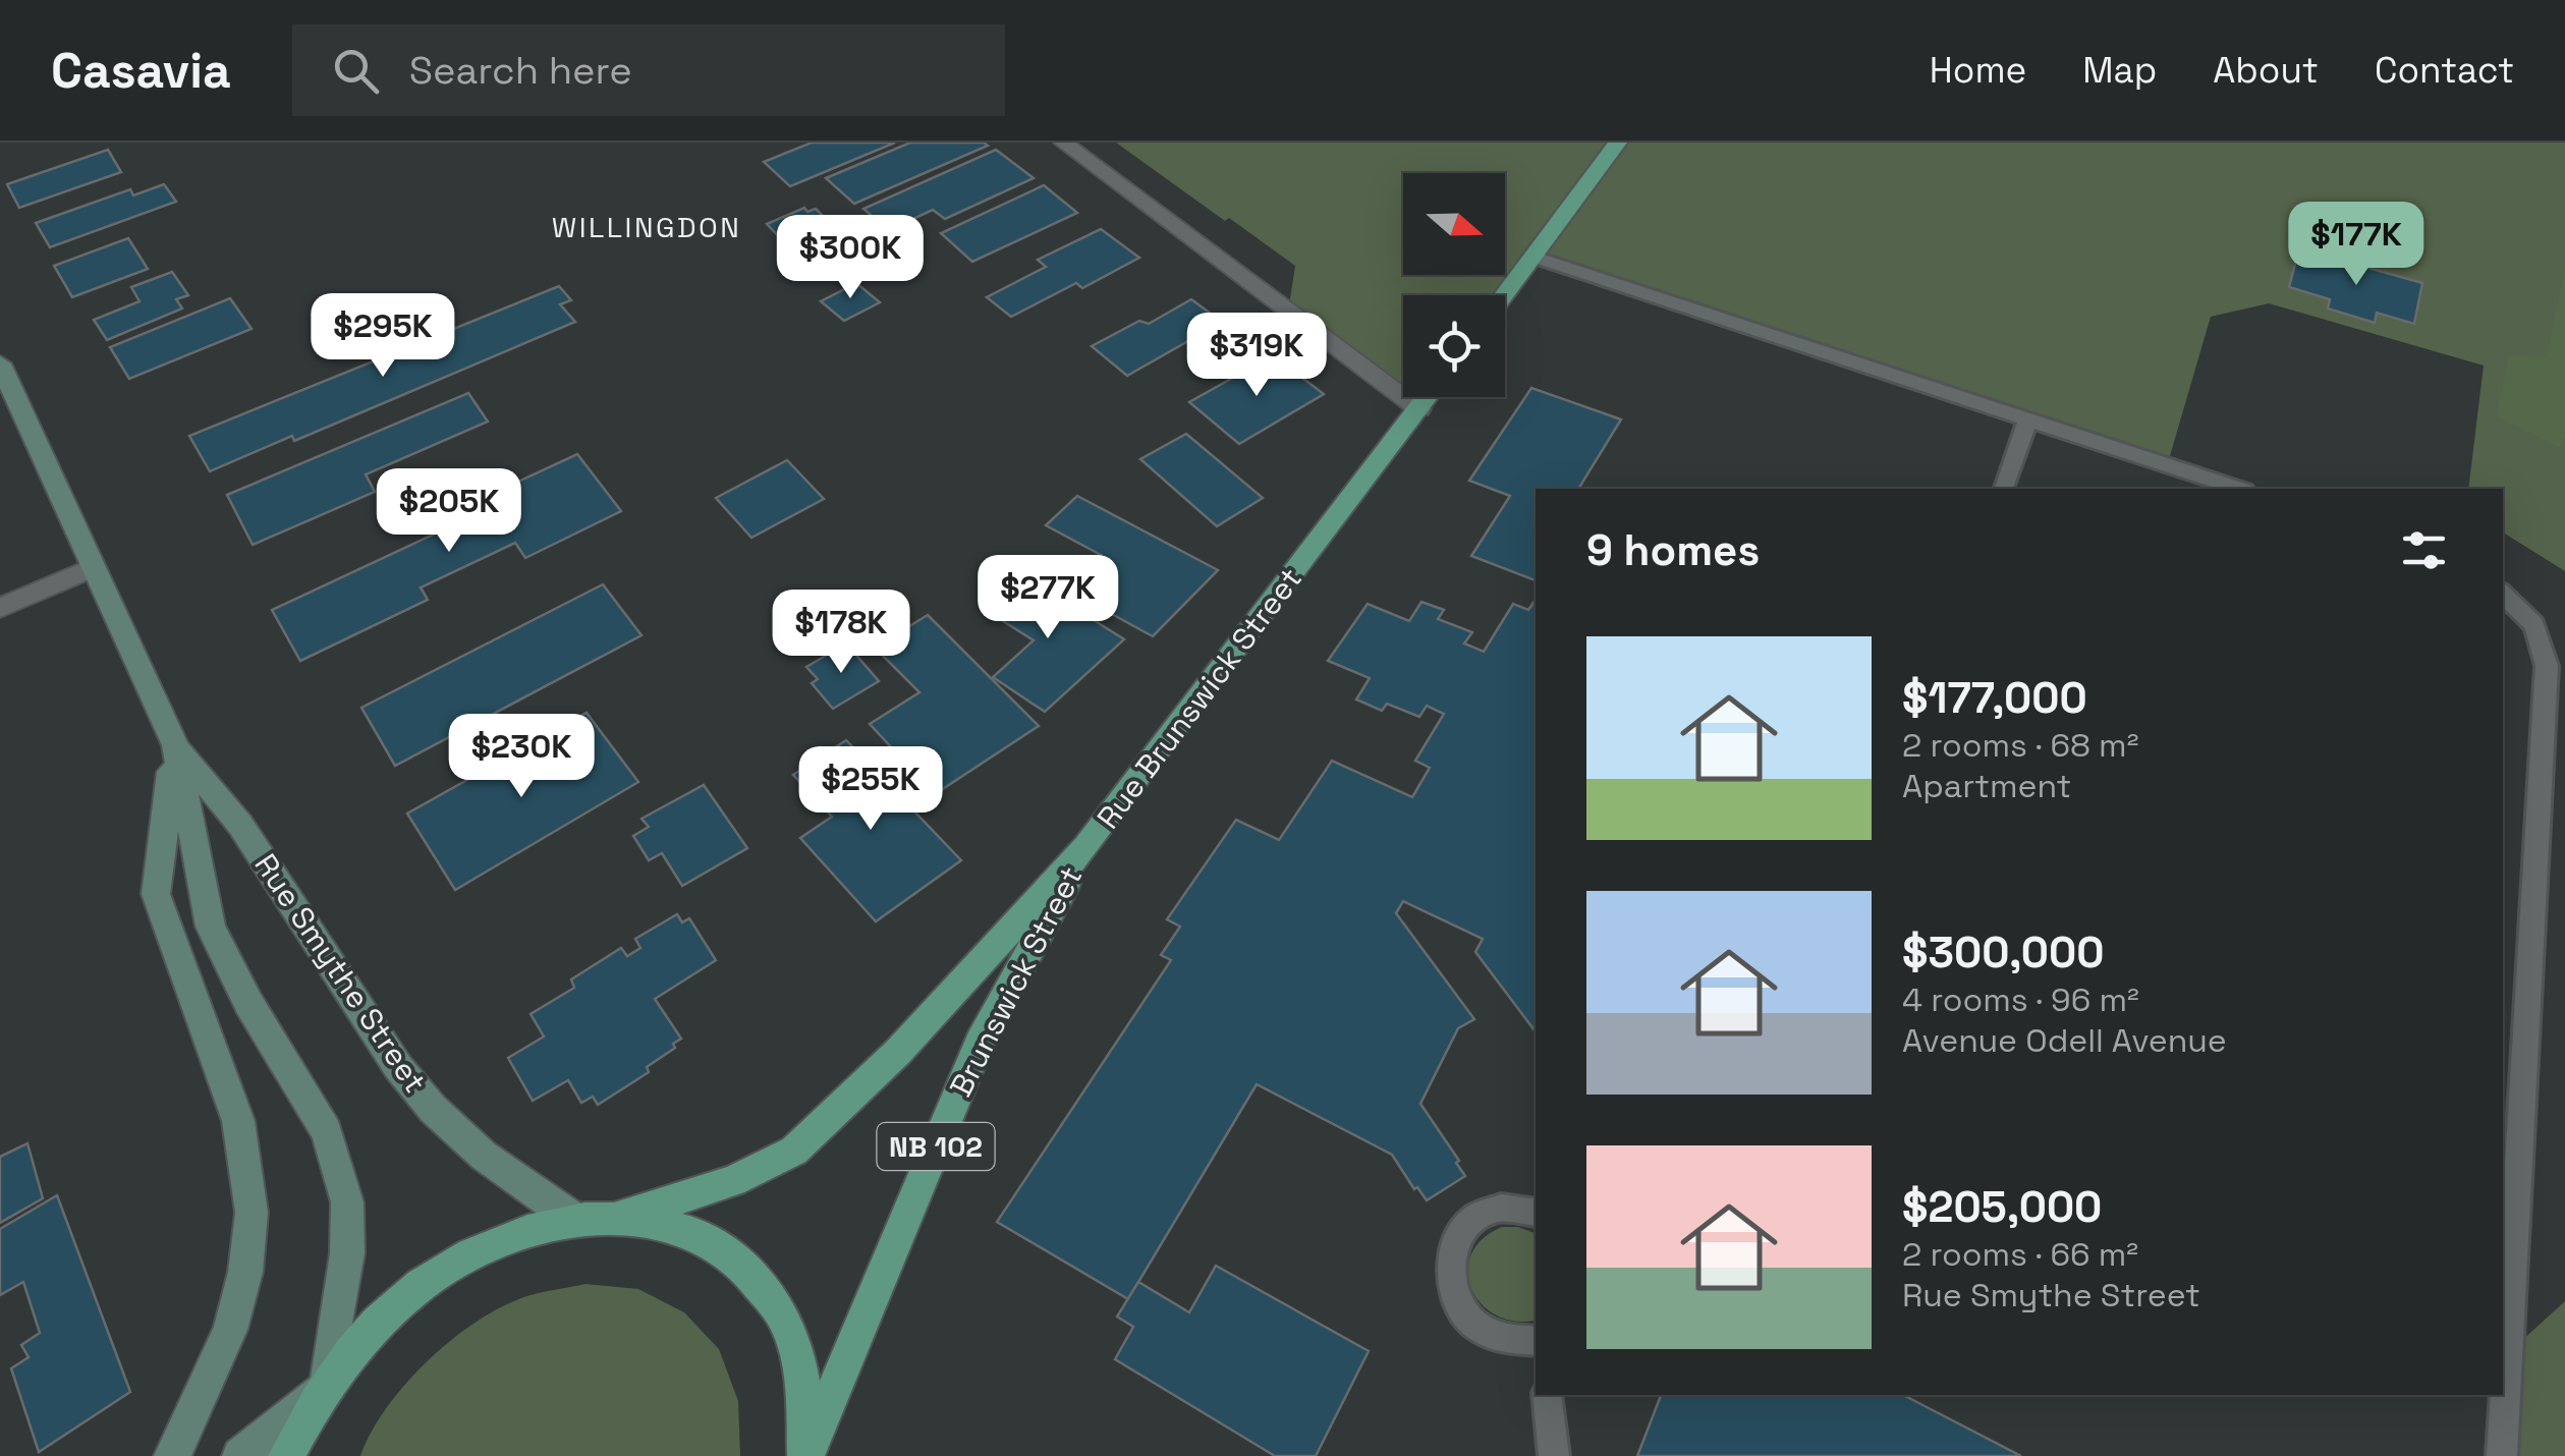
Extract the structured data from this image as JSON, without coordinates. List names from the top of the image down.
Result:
{
  "streets": {
    "main road": [
      "Rue Brunswick Street",
      "Rue Smythe Street",
      "Brunswick Street",
      "NB 102"
    ]
  },
  "crossings": [
    ["Rue Brunswick Street", "Brunswick Street"],
    ["Rue Brunswick Street", "NB 102"]
  ],
  "districts": ["WILLINGDON"],
  "north": "right",
  "page": {
    "header": "Casavia",
    "search": "Search here",
    "nav": [
      "Home",
      "Map",
      "About",
      "Contact"
    ],
    "price": [
      "$177K",
      "$300K",
      "$295K",
      "$319K",
      "$205K",
      "$277K",
      "$178K",
      "$230K",
      "$255K"
    ],
    "heading": "9 homes",
    "list": [
      {
        "name": "$177,000",
        "note": "2 rooms · 68 m² · Apartment"
      },
      {
        "name": "$300,000",
        "note": "4 rooms · 96 m² · Avenue Odell Avenue"
      },
      {
        "name": "$205,000",
        "note": "2 rooms · 66 m² · Rue Smythe Street"
      }
    ]
  }
}
